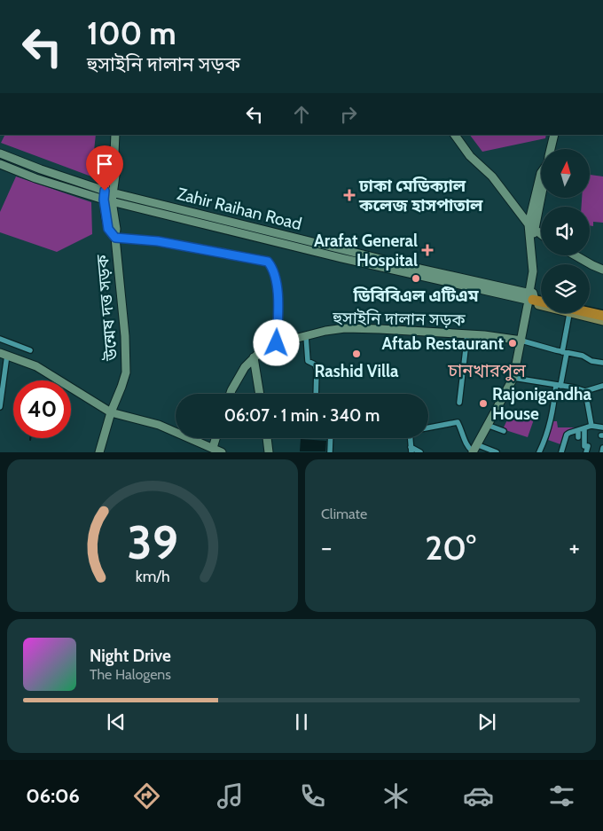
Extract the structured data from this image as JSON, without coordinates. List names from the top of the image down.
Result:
{
  "streets": {
    "main road": ["Zahir Raihan Road", "উন্মেষ দত্ত সড়ক", "হুসাইনি দালান সড়ক"]
  },
  "crossings": [
    ["Zahir Raihan Road", "উন্মেষ দত্ত সড়ক"]
  ],
  "districts": ["চানখারপুল"],
  "places": {
    "health": ["ঢাকা মেডিক্যাল কলেজ হাসপাতাল", "Arafat General Hospital"],
    "other": [
      "ডিবিবিএল এটিএম",
      "Aftab Restaurant",
      "Rashid Villa",
      "Rajonigandha House"
    ]
  },
  "north": "top",
  "page": {
    "turn": ["100 m", "হুসাইনি দালান সড়ক"],
    "limit": "40",
    "trip": "06:07 · 1 min · 340 m",
    "tile": "Climate",
    "heat": ["−", "20°", "+"],
    "song": ["Night Drive", "The Halogens"],
    "tabs": "06:06",
    "gauge": ["39", "km/h"]
  }
}
